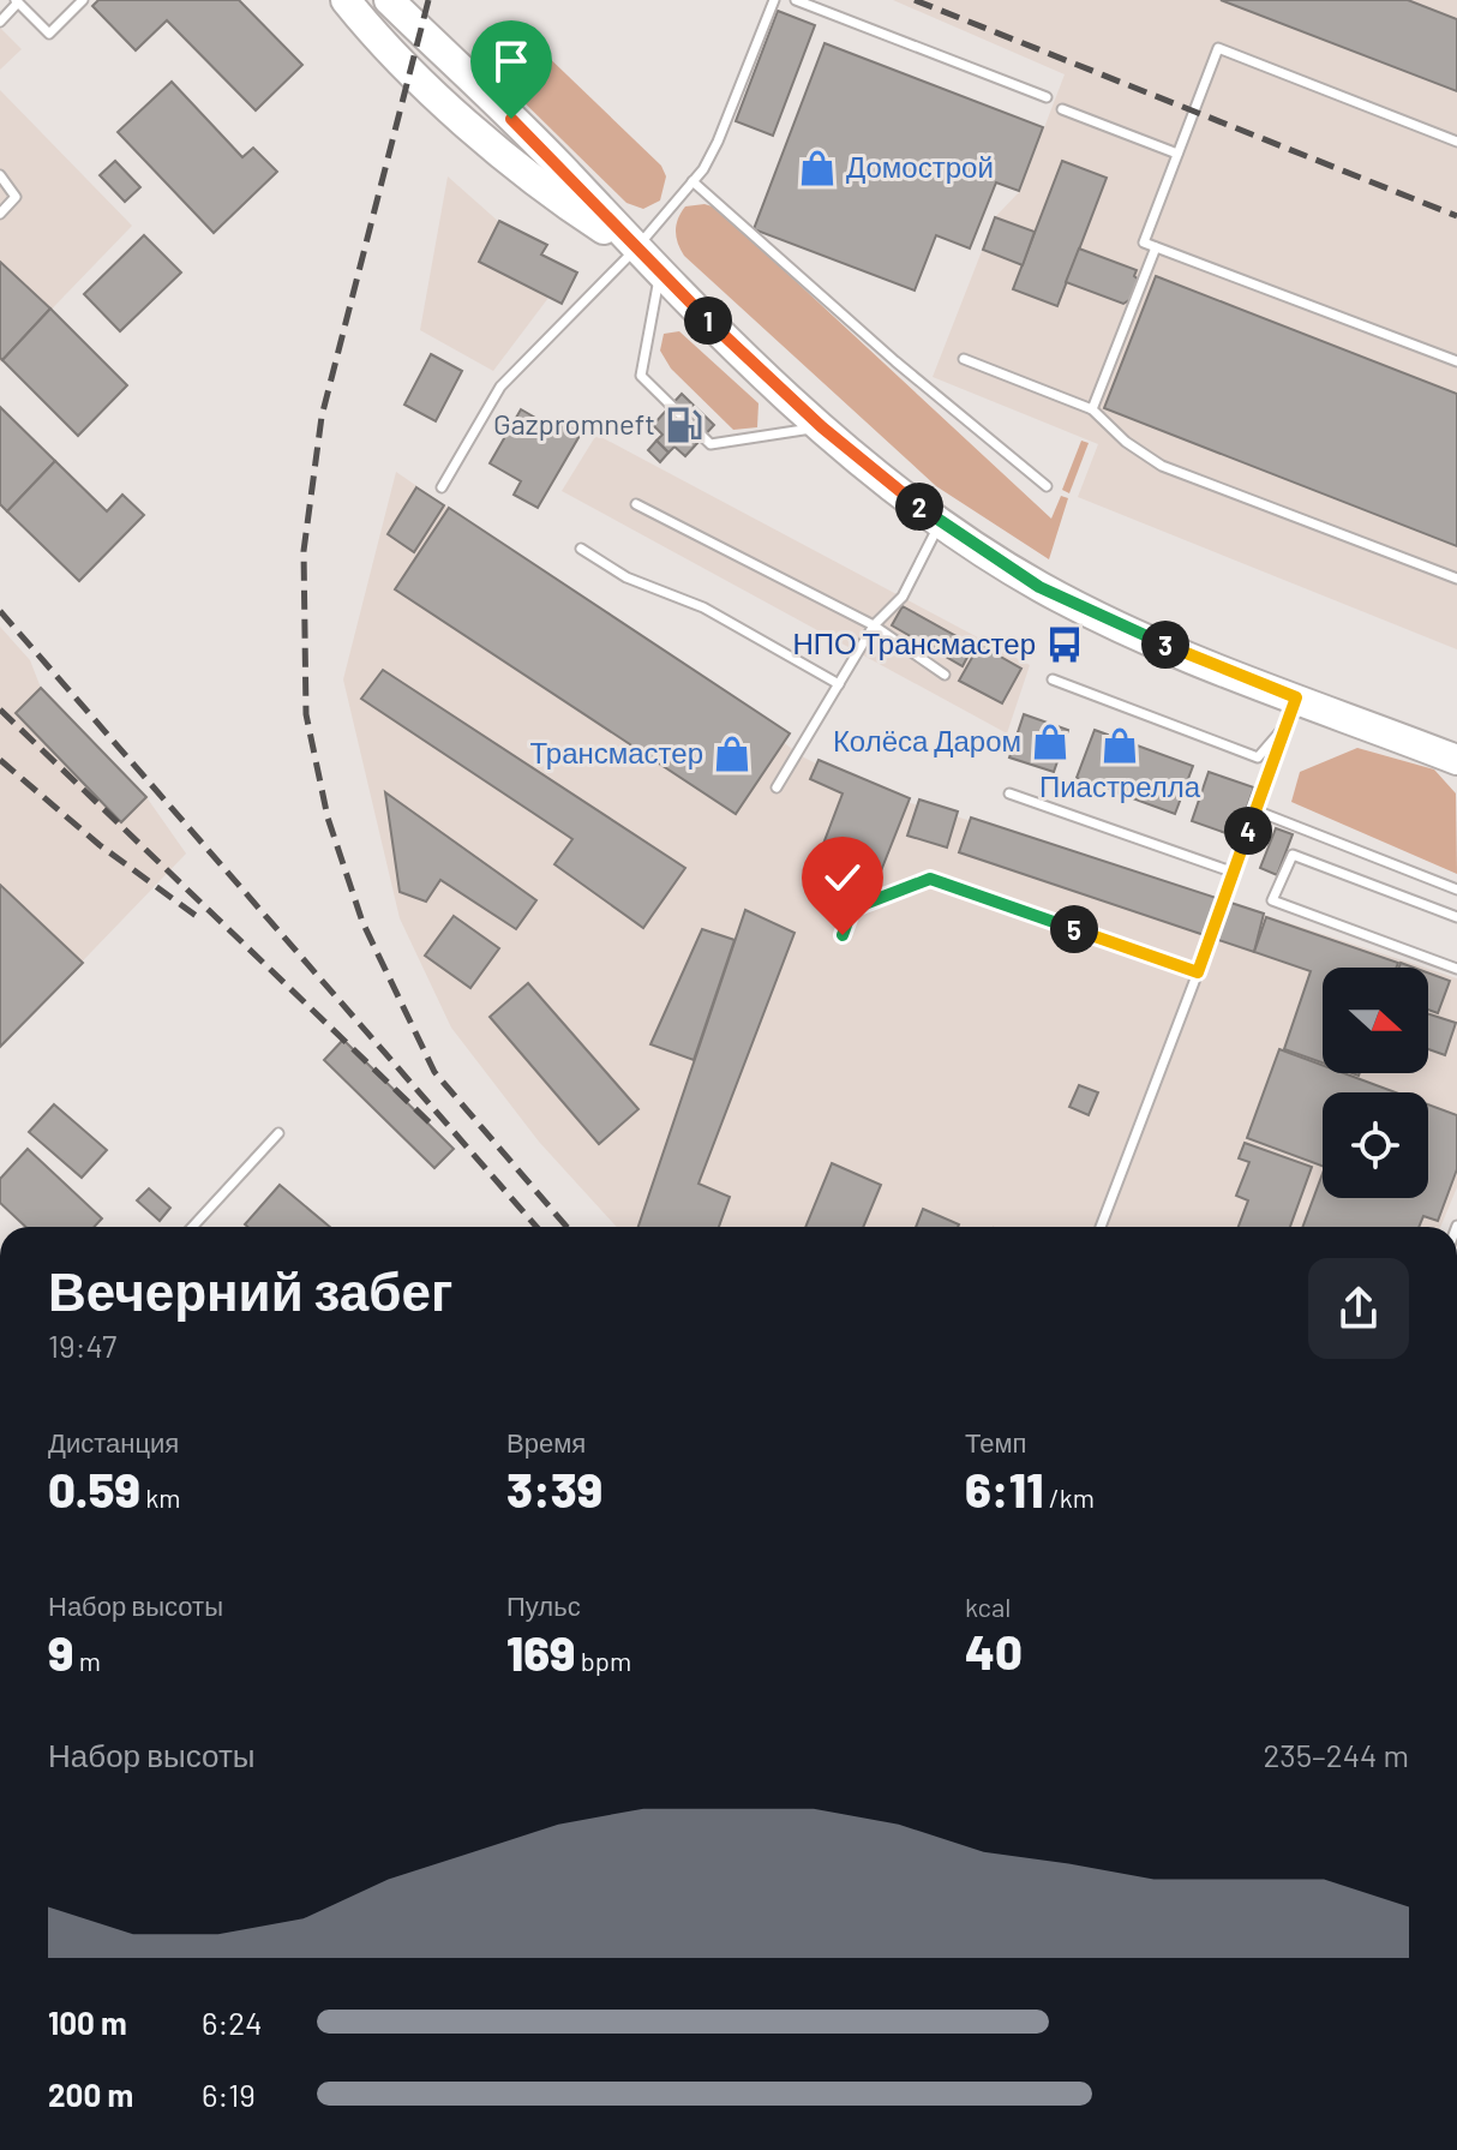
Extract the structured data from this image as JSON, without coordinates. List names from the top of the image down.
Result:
{
  "places": {
    "shop": [
      "Домострой",
      "Колёса Даром",
      "Пиастрелла",
      "Трансмастер"
    ],
    "fuel station": ["Gazpromneft"],
    "bus stop": ["НПО Трансмастер"]
  },
  "north": "right",
  "page": {
    "pins": [
      "1",
      "2",
      "3",
      "4",
      "5"
    ],
    "heading": ["Вечерний забег", "19:47"],
    "stats": [
      ["Дистанция", "0.59 km"],
      ["Время", "3:39"],
      ["Темп", "6:11 /km"],
      ["Набор высоты", "9 m"],
      ["Пульс", "169 bpm"],
      ["kcal", "40"]
    ],
    "chart": ["Набор высоты", "235–244 m"],
    "list": [
      {
        "name": "100 m",
        "note": "6:24"
      },
      {
        "name": "200 m",
        "note": "6:19"
      }
    ]
  }
}
